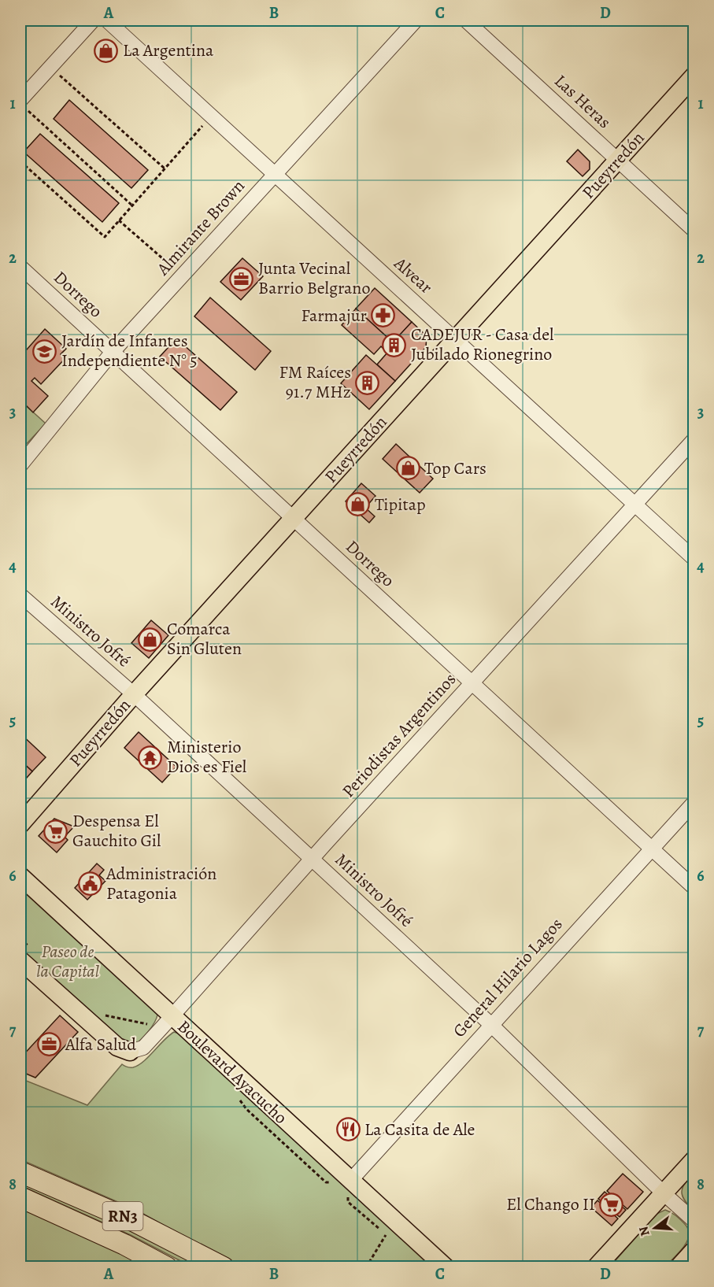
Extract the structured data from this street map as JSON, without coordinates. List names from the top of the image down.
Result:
{
  "streets": {
    "highway": ["RN3"],
    "main road": ["Pueyrredón", "Boulevard Ayacucho"],
    "street": [
      "Las Heras",
      "Almirante Brown",
      "Alvear",
      "Dorrego",
      "Ministro Jofré",
      "Periodistas Argentinos",
      "General Hilario Lagos"
    ]
  },
  "crossings": [
    ["Las Heras", "Pueyrredón"],
    ["Pueyrredón", "Alvear"],
    ["Pueyrredón", "Dorrego"],
    ["Pueyrredón", "Ministro Jofré"],
    ["Almirante Brown", "Alvear"],
    ["Almirante Brown", "Dorrego"],
    ["Alvear", "Periodistas Argentinos"],
    ["Dorrego", "Periodistas Argentinos"],
    ["Dorrego", "General Hilario Lagos"],
    ["Ministro Jofré", "Periodistas Argentinos"],
    ["Ministro Jofré", "General Hilario Lagos"],
    ["Periodistas Argentinos", "Boulevard Ayacucho"],
    ["General Hilario Lagos", "Boulevard Ayacucho"]
  ],
  "parks": ["Paseo de la Capital"],
  "places": {
    "shop": [
      "La Argentina",
      "Top Cars",
      "Tipitap",
      "Comarca Sin Gluten"
    ],
    "office": ["Junta Vecinal Barrio Belgrano", "Alfa Salud"],
    "pharmacy": ["Farmajur"],
    "building": ["CADEJUR - Casa del Jubilado Rionegrino", "FM Raíces 91.7 MHz"],
    "school or university": ["Jardín de Infantes Independiente N° 5"],
    "temple": ["Ministerio Dios es Fiel"],
    "supermarket": ["Despensa El Gauchito Gil", "El Chango II"],
    "public building": ["Administración Patagonia"],
    "restaurant": ["La Casita de Ale"]
  },
  "north": "left",
  "grid": {
    "columns": [
      "A",
      "B",
      "C",
      "D"
    ],
    "rows": [
      "1",
      "2",
      "3",
      "4",
      "5",
      "6",
      "7",
      "8"
    ]
  }
}
